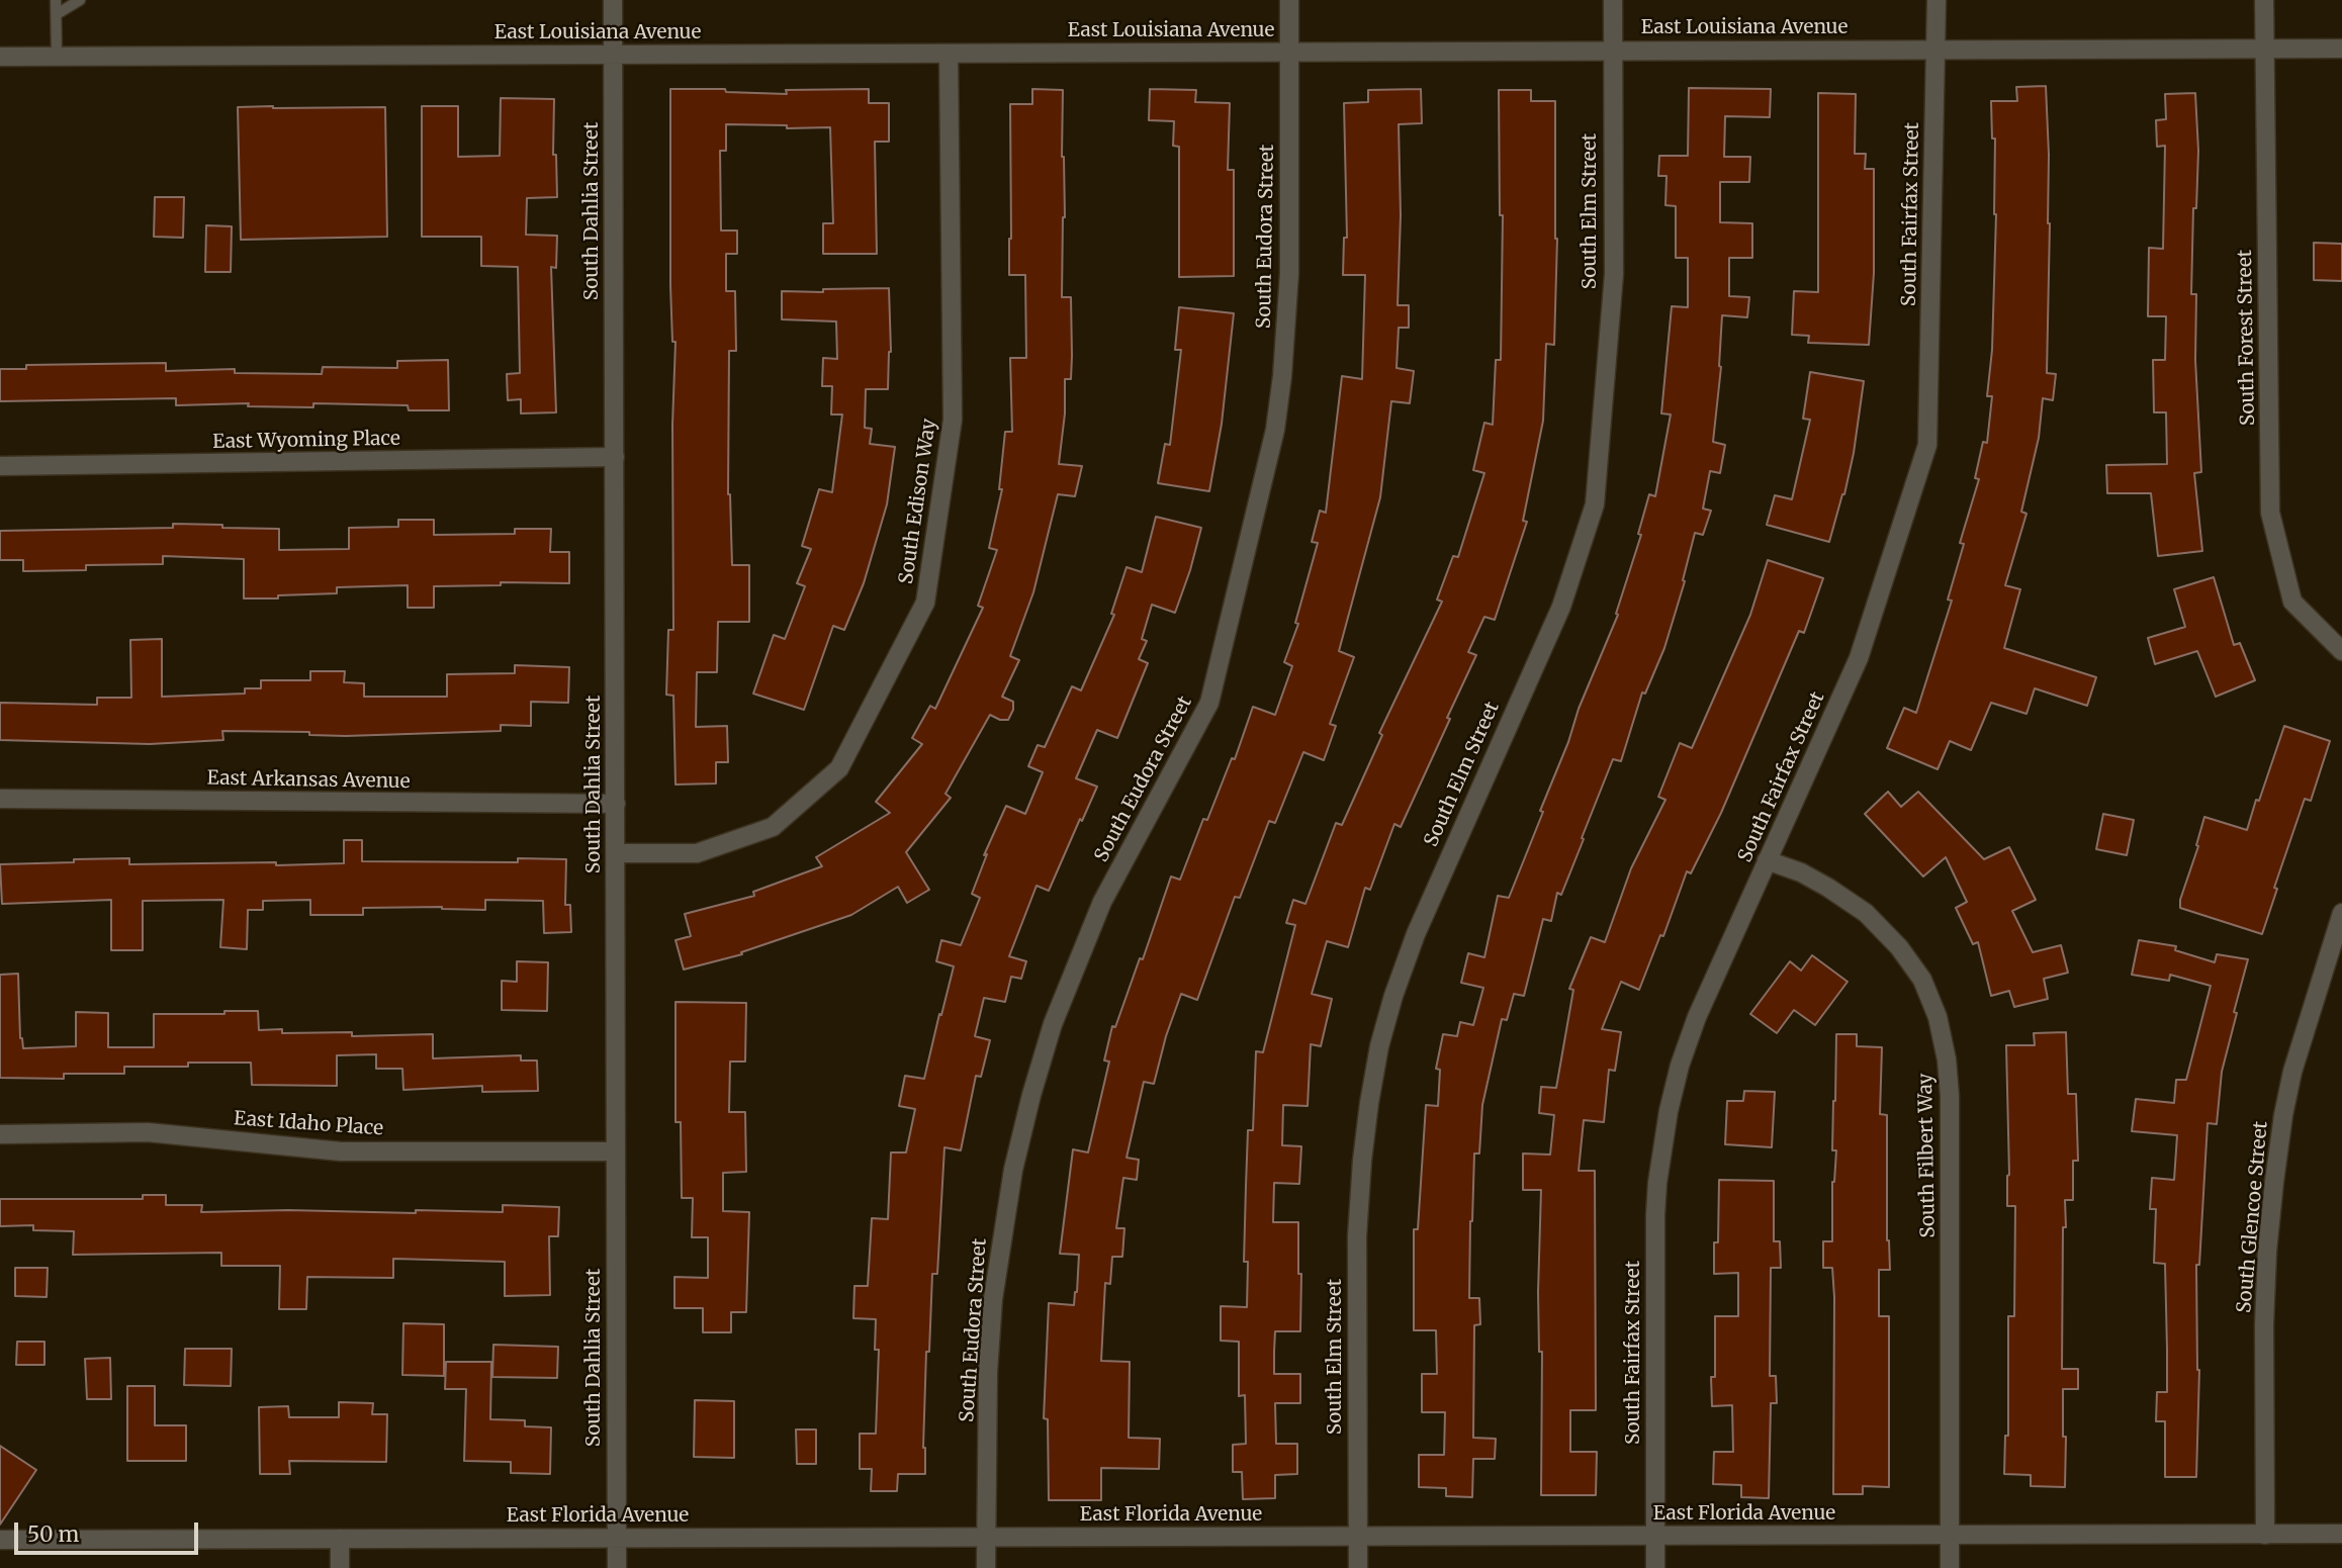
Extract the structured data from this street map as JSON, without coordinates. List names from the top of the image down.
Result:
{
  "streets": {
    "street": [
      "East Louisiana Avenue",
      "South Dahlia Street",
      "South Elm Street",
      "South Fairfax Street",
      "South Eudora Street",
      "South Forest Street",
      "East Wyoming Place",
      "South Edison Way",
      "East Arkansas Avenue",
      "East Idaho Place",
      "South Filbert Way",
      "South Glencoe Street",
      "East Florida Avenue"
    ]
  },
  "crossings": [
    ["East Louisiana Avenue", "South Dahlia Street"],
    ["East Louisiana Avenue", "South Elm Street"],
    ["East Louisiana Avenue", "South Fairfax Street"],
    ["East Louisiana Avenue", "South Eudora Street"],
    ["East Louisiana Avenue", "South Forest Street"],
    ["East Louisiana Avenue", "South Edison Way"],
    ["South Dahlia Street", "East Wyoming Place"],
    ["South Dahlia Street", "South Edison Way"],
    ["South Dahlia Street", "East Arkansas Avenue"],
    ["South Dahlia Street", "East Idaho Place"],
    ["South Dahlia Street", "East Florida Avenue"],
    ["South Elm Street", "East Florida Avenue"],
    ["South Fairfax Street", "South Filbert Way"],
    ["South Fairfax Street", "East Florida Avenue"],
    ["South Eudora Street", "East Florida Avenue"],
    ["South Filbert Way", "East Florida Avenue"],
    ["South Glencoe Street", "East Florida Avenue"]
  ],
  "scale_bar": "50 m"
}
